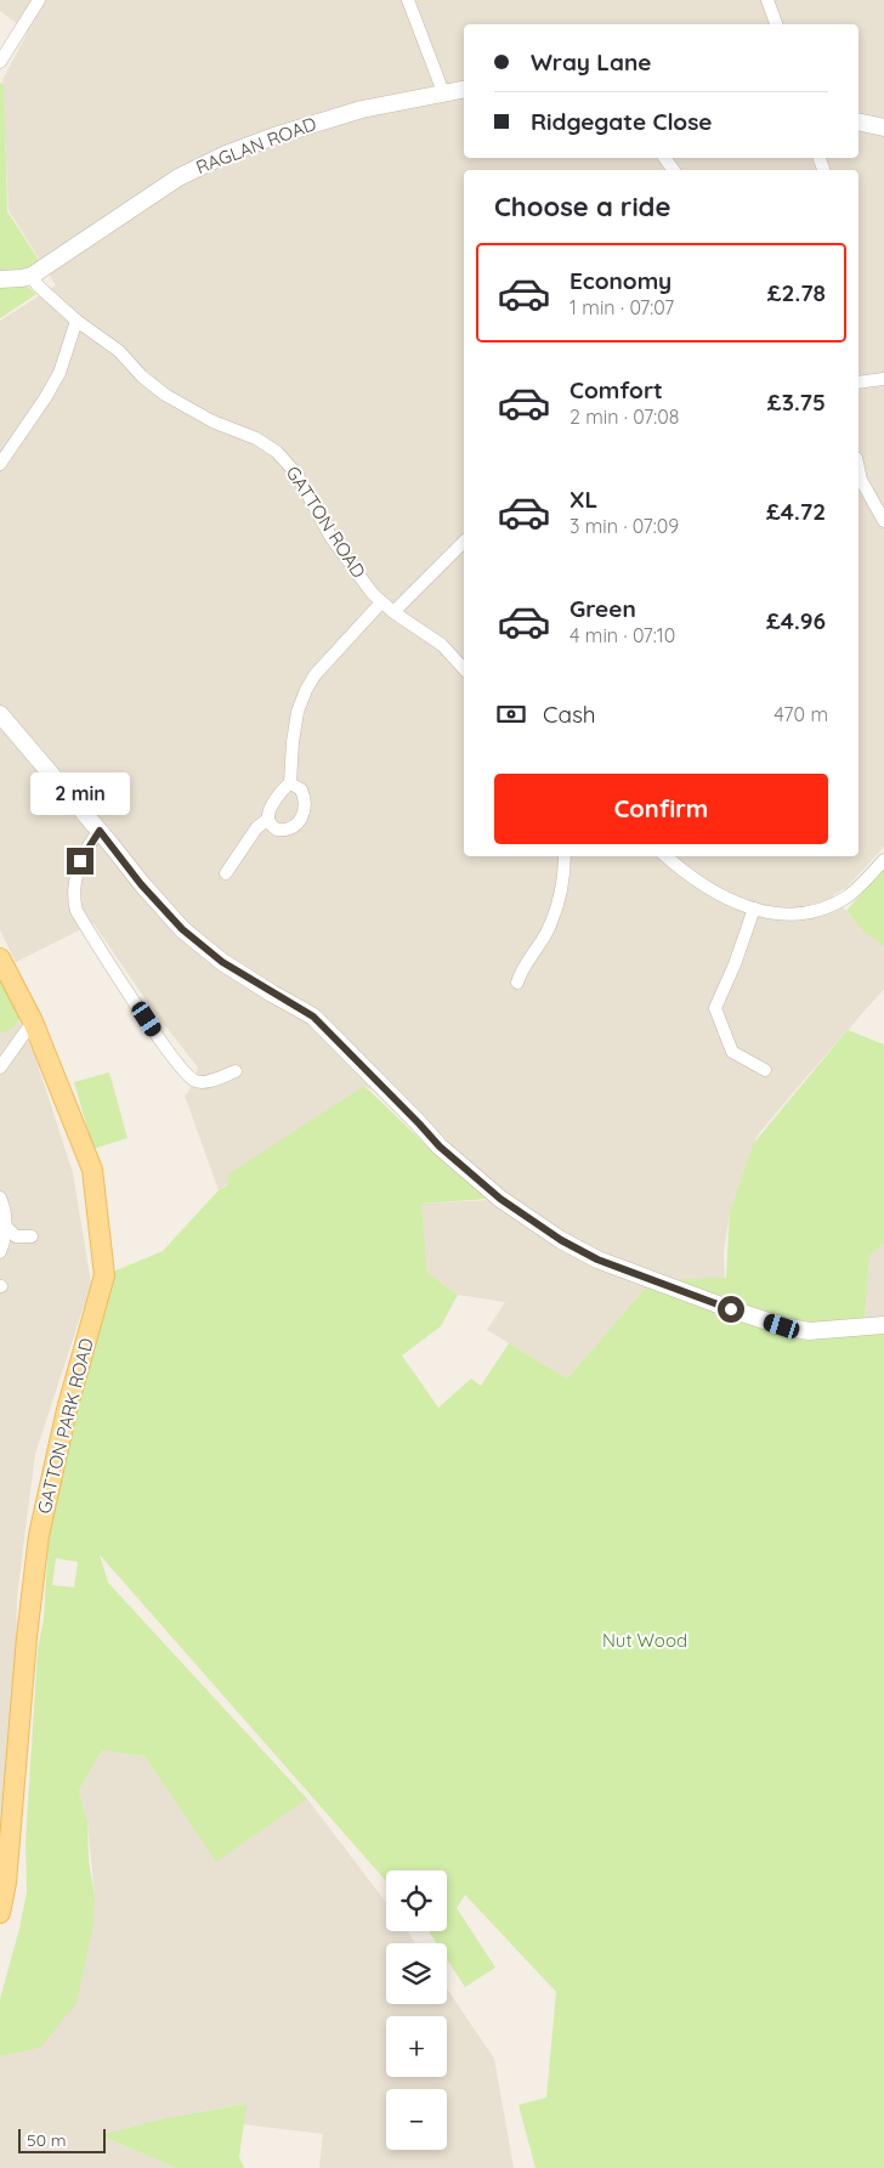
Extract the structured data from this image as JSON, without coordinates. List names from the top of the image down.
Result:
{
  "streets": {
    "main road": ["GATTON PARK ROAD"],
    "street": ["RAGLAN ROAD", "GATTON ROAD"]
  },
  "crossings": [
    ["RAGLAN ROAD", "GATTON ROAD"]
  ],
  "parks": ["Nut Wood"],
  "scale_bar": "50 m",
  "page": {
    "banner": ["Wray Lane", "Ridgegate Close"],
    "heading": "Choose a ride",
    "list": [
      {
        "name": "Economy",
        "note": "1 min · 07:07",
        "value": "£2.78"
      },
      {
        "name": "Comfort",
        "note": "2 min · 07:08",
        "value": "£3.75"
      },
      {
        "name": "XL",
        "note": "3 min · 07:09",
        "value": "£4.72"
      },
      {
        "name": "Green",
        "note": "4 min · 07:10",
        "value": "£4.96"
      }
    ],
    "pay": ["Cash", "470 m"],
    "buttons": "Confirm",
    "bubble": "2 min",
    "map_buttons": ["+", "−"],
    "scale": "50 m"
  }
}
